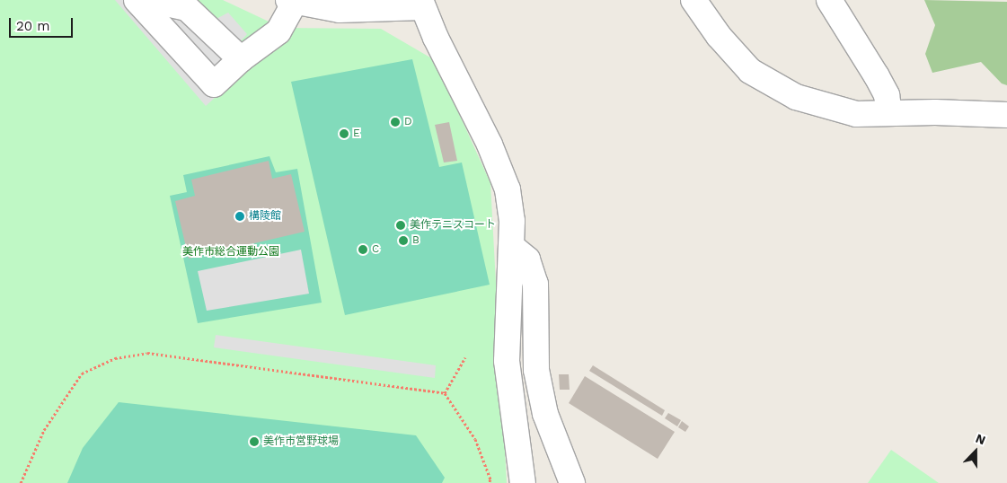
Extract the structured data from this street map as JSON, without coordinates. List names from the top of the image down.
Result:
{
  "parks": ["美作市総合運動公園"],
  "places": [
    "D",
    "E",
    "構陵館",
    "美作テニスコート",
    "B",
    "C",
    "美作市営野球場"
  ],
  "scale_bar": "20 m",
  "north": "top"
}
